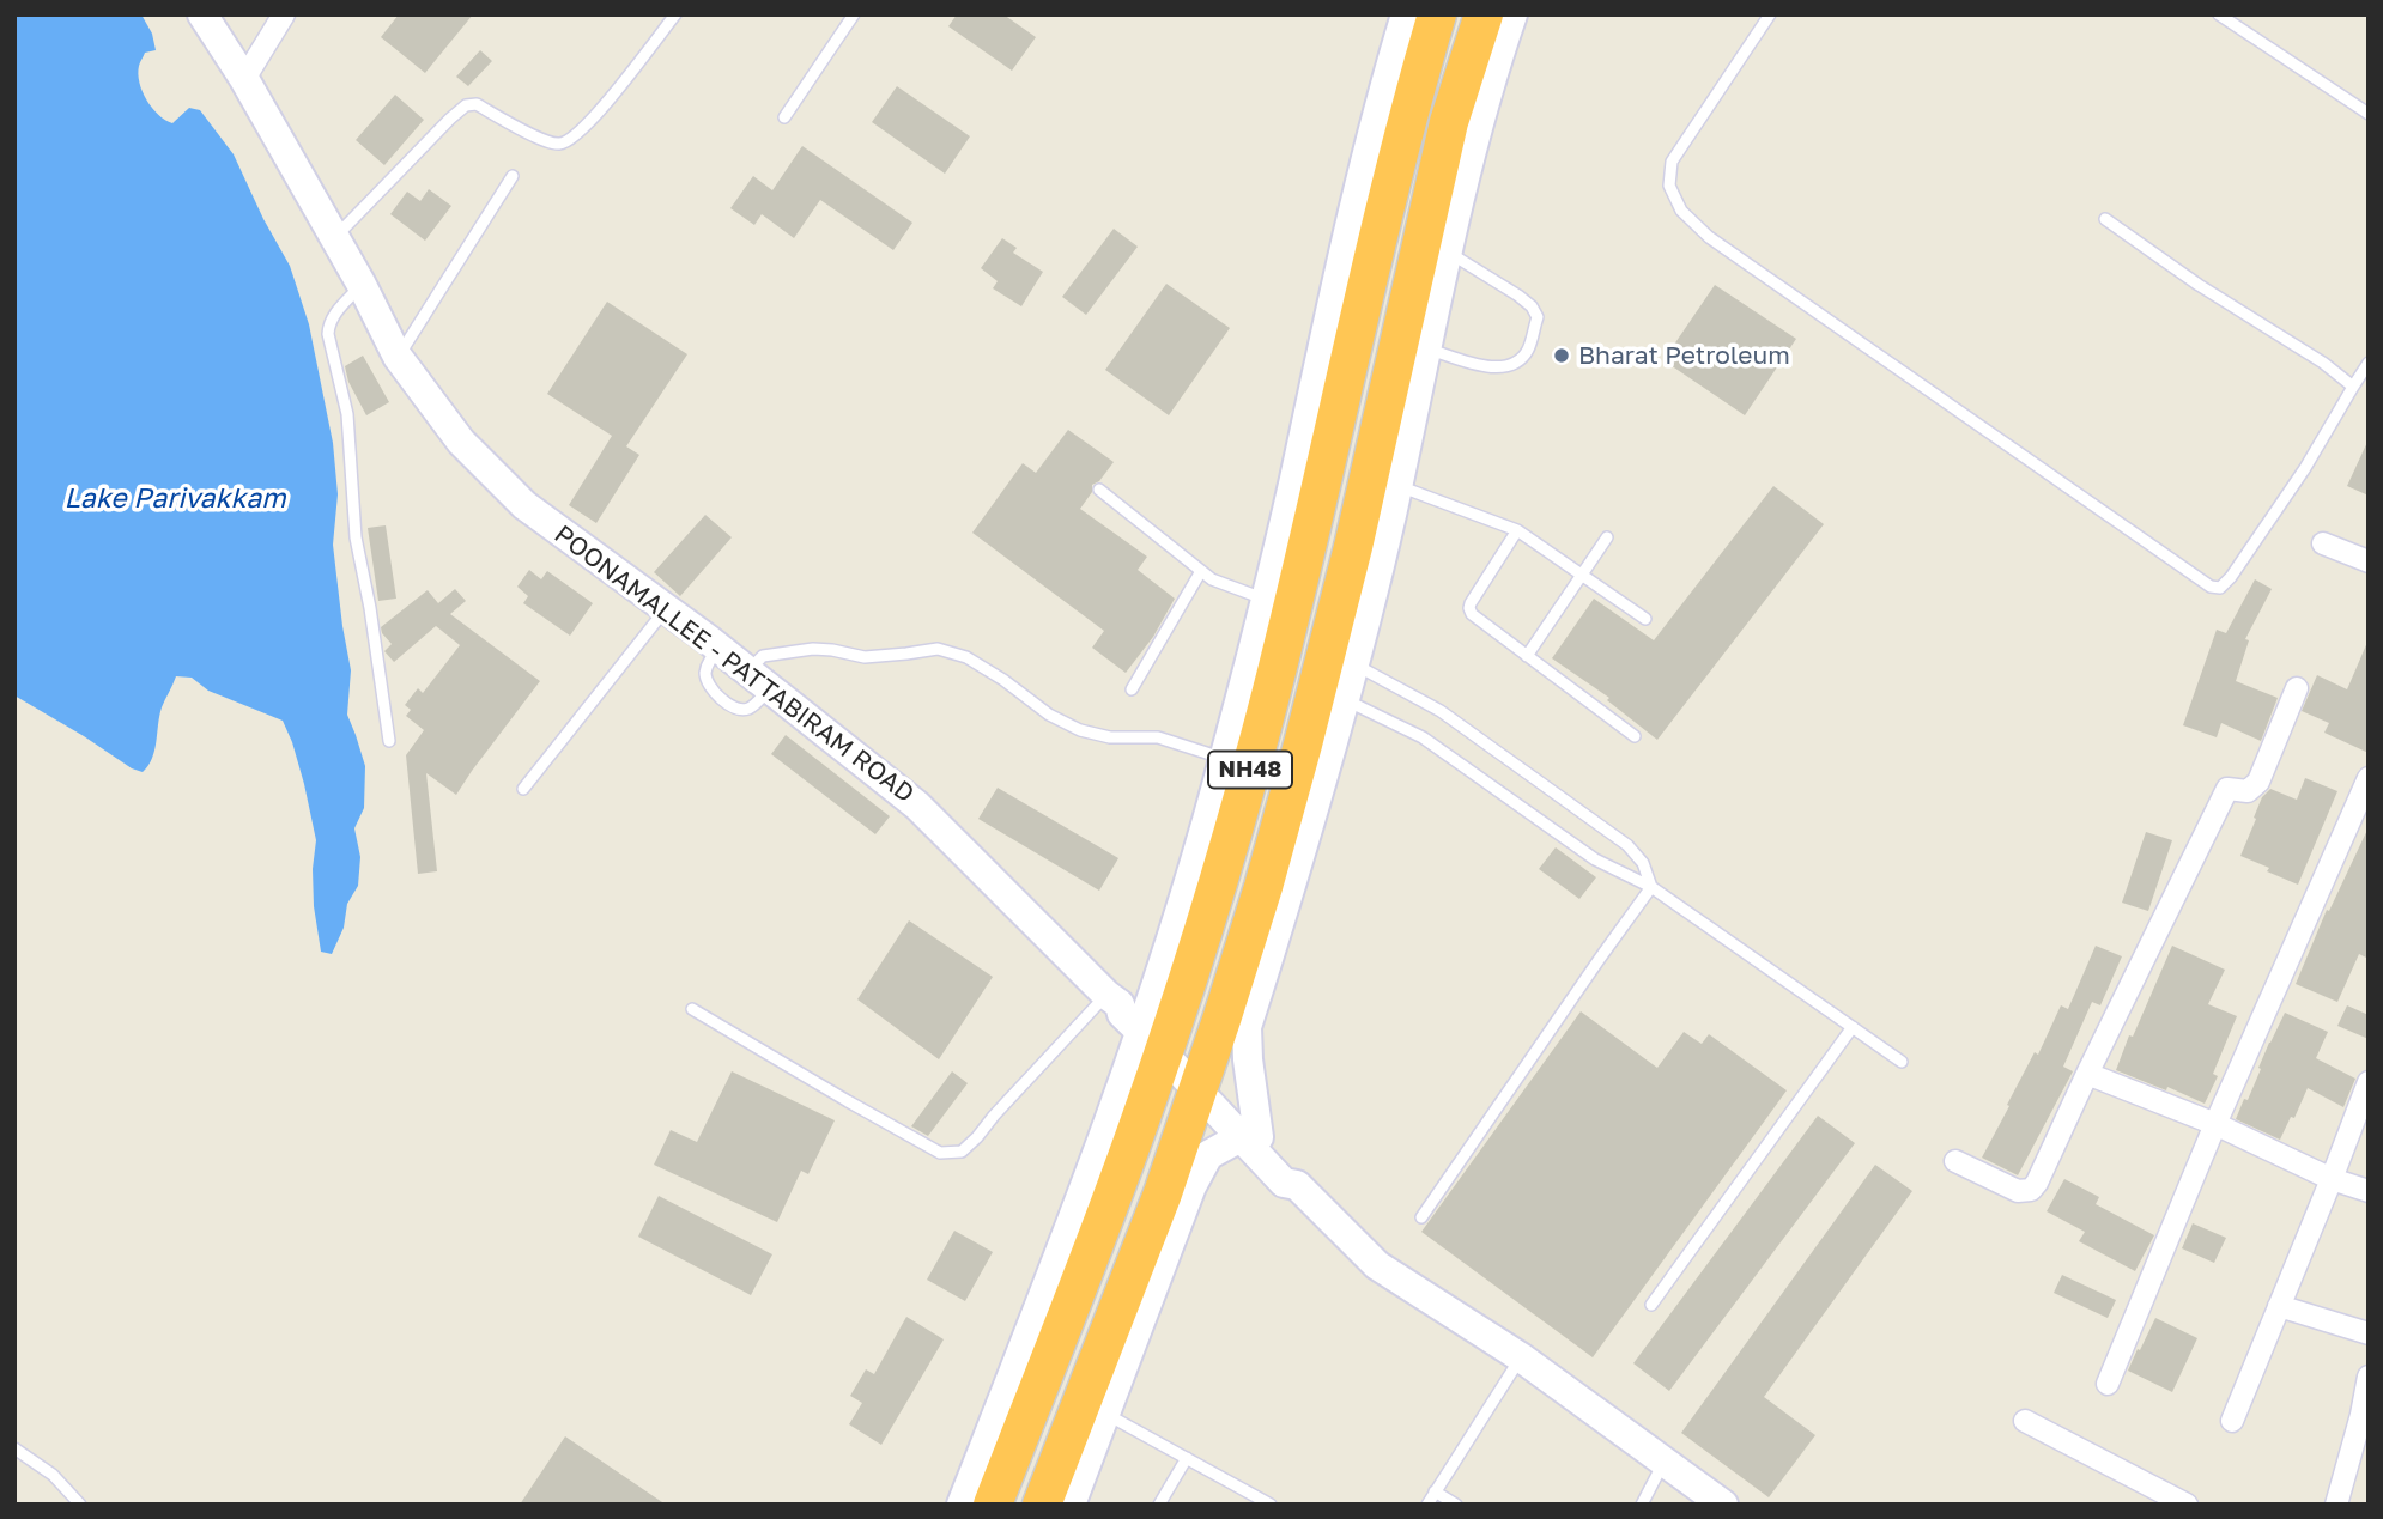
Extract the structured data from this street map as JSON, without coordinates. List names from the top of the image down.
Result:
{
  "streets": {
    "highway": ["NH48"],
    "street": ["POONAMALLEE - PATTABIRAM ROAD"]
  },
  "crossings": [
    ["POONAMALLEE - PATTABIRAM ROAD", "NH48"]
  ],
  "water": ["Lake Parivakkam"],
  "places": ["Bharat Petroleum"]
}
